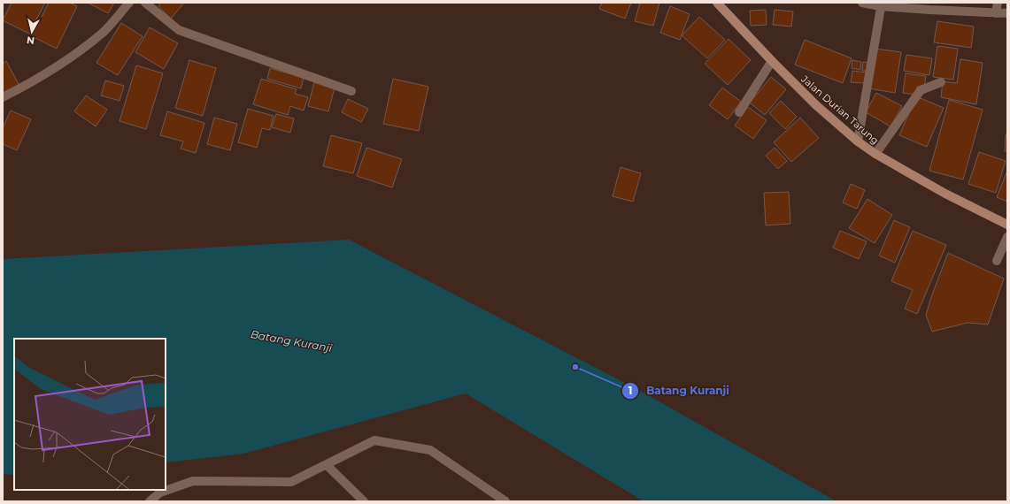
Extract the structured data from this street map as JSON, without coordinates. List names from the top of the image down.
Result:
{
  "streets": {
    "street": ["Jalan Durian Tarung"]
  },
  "water": ["Batang Kuranji"],
  "places": ["Batang Kuranji"],
  "north": "bottom"
}
